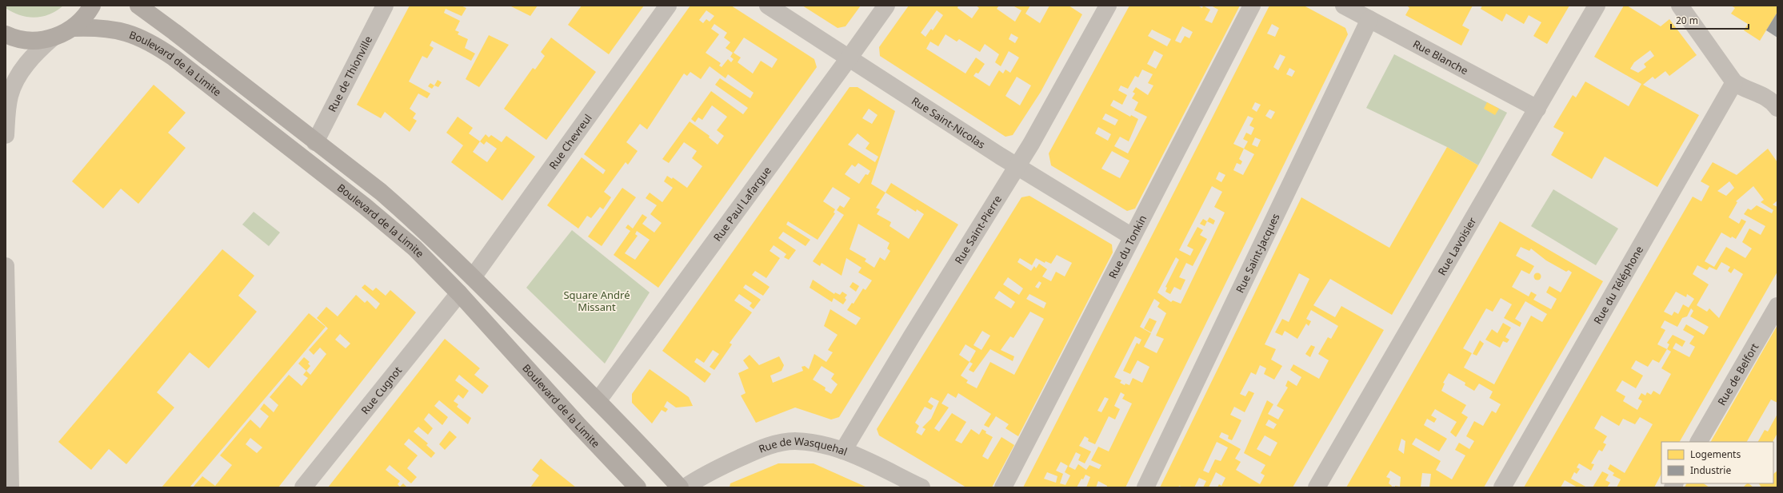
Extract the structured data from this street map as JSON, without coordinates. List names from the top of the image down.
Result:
{
  "streets": {
    "main road": ["Boulevard de la Limite"],
    "street": [
      "Rue Blanche",
      "Rue de Thionville",
      "Rue Saint-Nicolas",
      "Rue Chevreul",
      "Rue Paul Lafargue",
      "Rue Saint-Pierre",
      "Rue du Tonkin",
      "Rue Lavoisier",
      "Rue Saint-Jacques",
      "Rue du Téléphone",
      "Rue de Belfort",
      "Rue Cugnot",
      "Rue de Wasquehal"
    ]
  },
  "crossings": [
    ["Rue Blanche", "Rue Lavoisier"],
    ["Rue Blanche", "Rue Saint-Jacques"],
    ["Boulevard de la Limite", "Rue de Thionville"],
    ["Boulevard de la Limite", "Rue Chevreul"],
    ["Boulevard de la Limite", "Rue Paul Lafargue"],
    ["Boulevard de la Limite", "Rue Cugnot"],
    ["Rue Saint-Nicolas", "Rue Paul Lafargue"],
    ["Rue Saint-Nicolas", "Rue Saint-Pierre"],
    ["Rue Saint-Nicolas", "Rue du Tonkin"],
    ["Rue Saint-Pierre", "Rue de Wasquehal"]
  ],
  "parks": ["Square André Missant"],
  "legend": ["Logements", "Industrie"],
  "scale_bar": "20 m"
}
